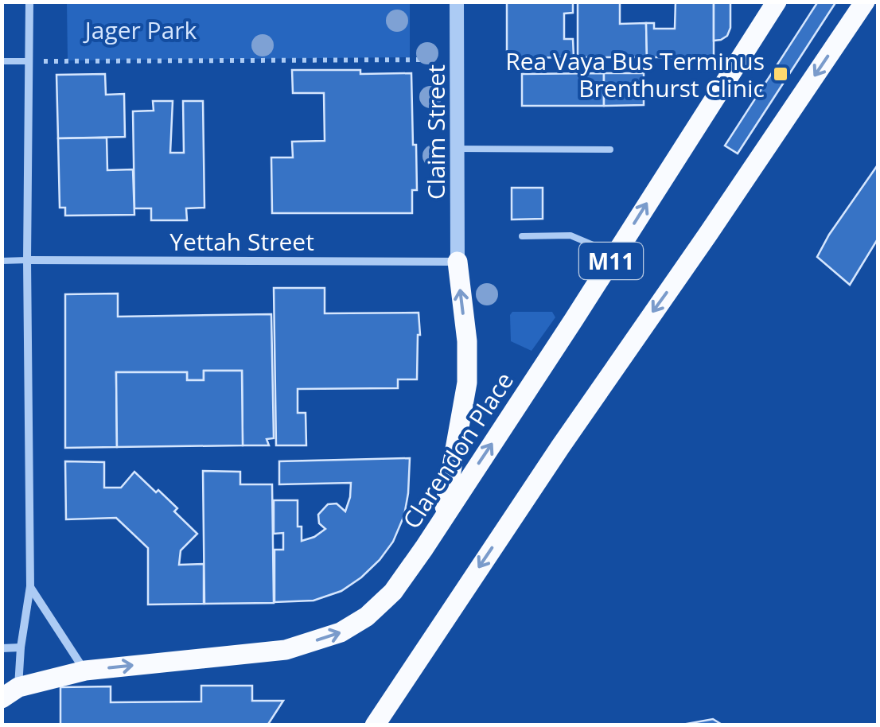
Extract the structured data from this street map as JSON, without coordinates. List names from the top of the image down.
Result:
{
  "streets": {
    "main road": ["M11", "Clarendon Place"],
    "street": ["Claim Street", "Yettah Street"]
  },
  "crossings": [
    ["Claim Street", "Yettah Street"]
  ],
  "parks": ["Jager Park"],
  "places": {
    "transit": ["Rea Vaya Bus Terminus Brenthurst Clinic"]
  }
}
